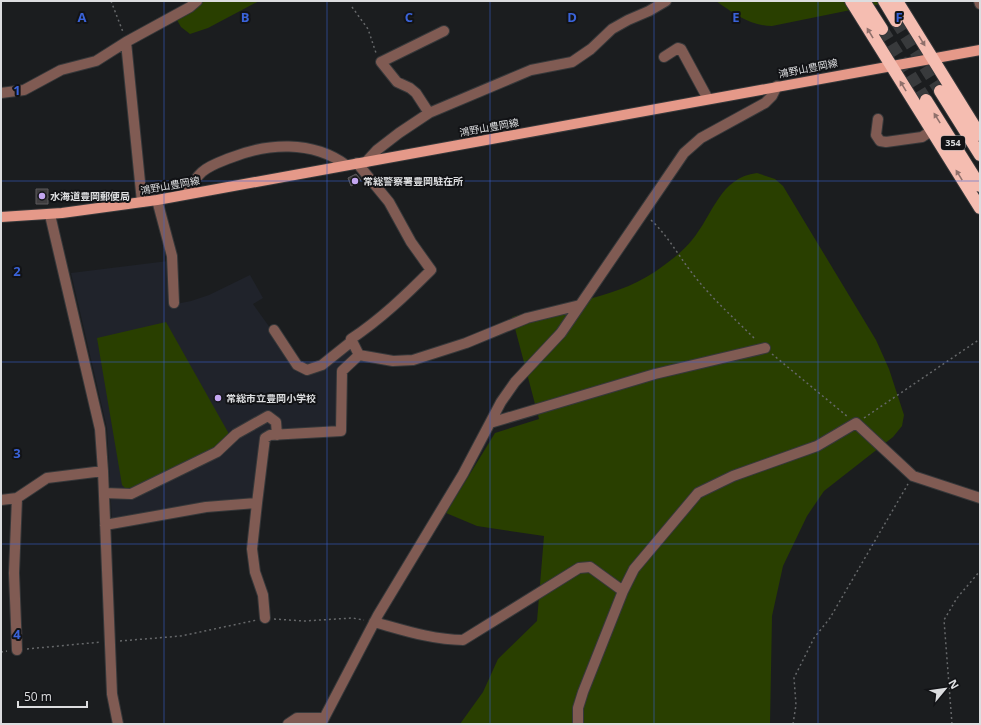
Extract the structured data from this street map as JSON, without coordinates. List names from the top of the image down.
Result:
{
  "streets": {
    "highway": ["354"],
    "main road": ["鴻野山豊岡線"]
  },
  "places": ["常総警察署豊岡駐在所", "水海道豊岡郵便局", "常総市立豊岡小学校"],
  "scale_bar": "50 m",
  "north": "top right",
  "grid": {
    "columns": [
      "A",
      "B",
      "C",
      "D",
      "E",
      "F"
    ],
    "rows": [
      "1",
      "2",
      "3",
      "4"
    ]
  }
}
